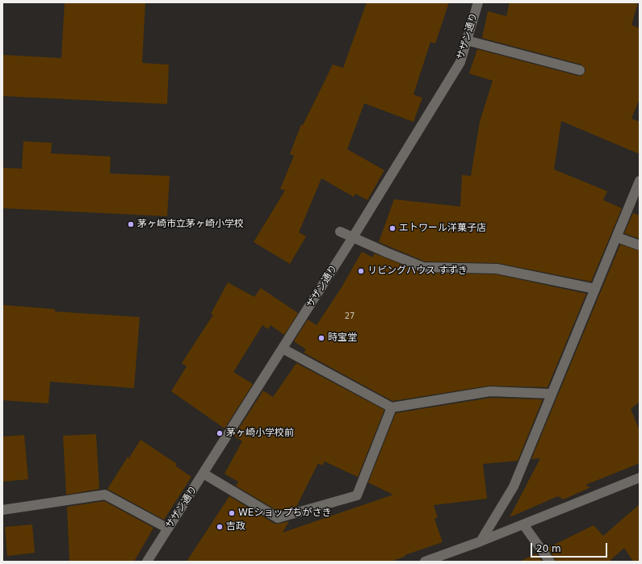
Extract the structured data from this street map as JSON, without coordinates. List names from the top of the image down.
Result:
{
  "streets": {
    "street": ["サザン通り"]
  },
  "places": [
    "茅ヶ崎市立茅ヶ崎小学校",
    "エトワール洋菓子店",
    "リビングハウス すずき",
    "時宝堂",
    "茅ヶ崎小学校前",
    "WEショップちがさき",
    "吉政"
  ],
  "house_numbers": ["27"],
  "scale_bar": "20 m"
}
